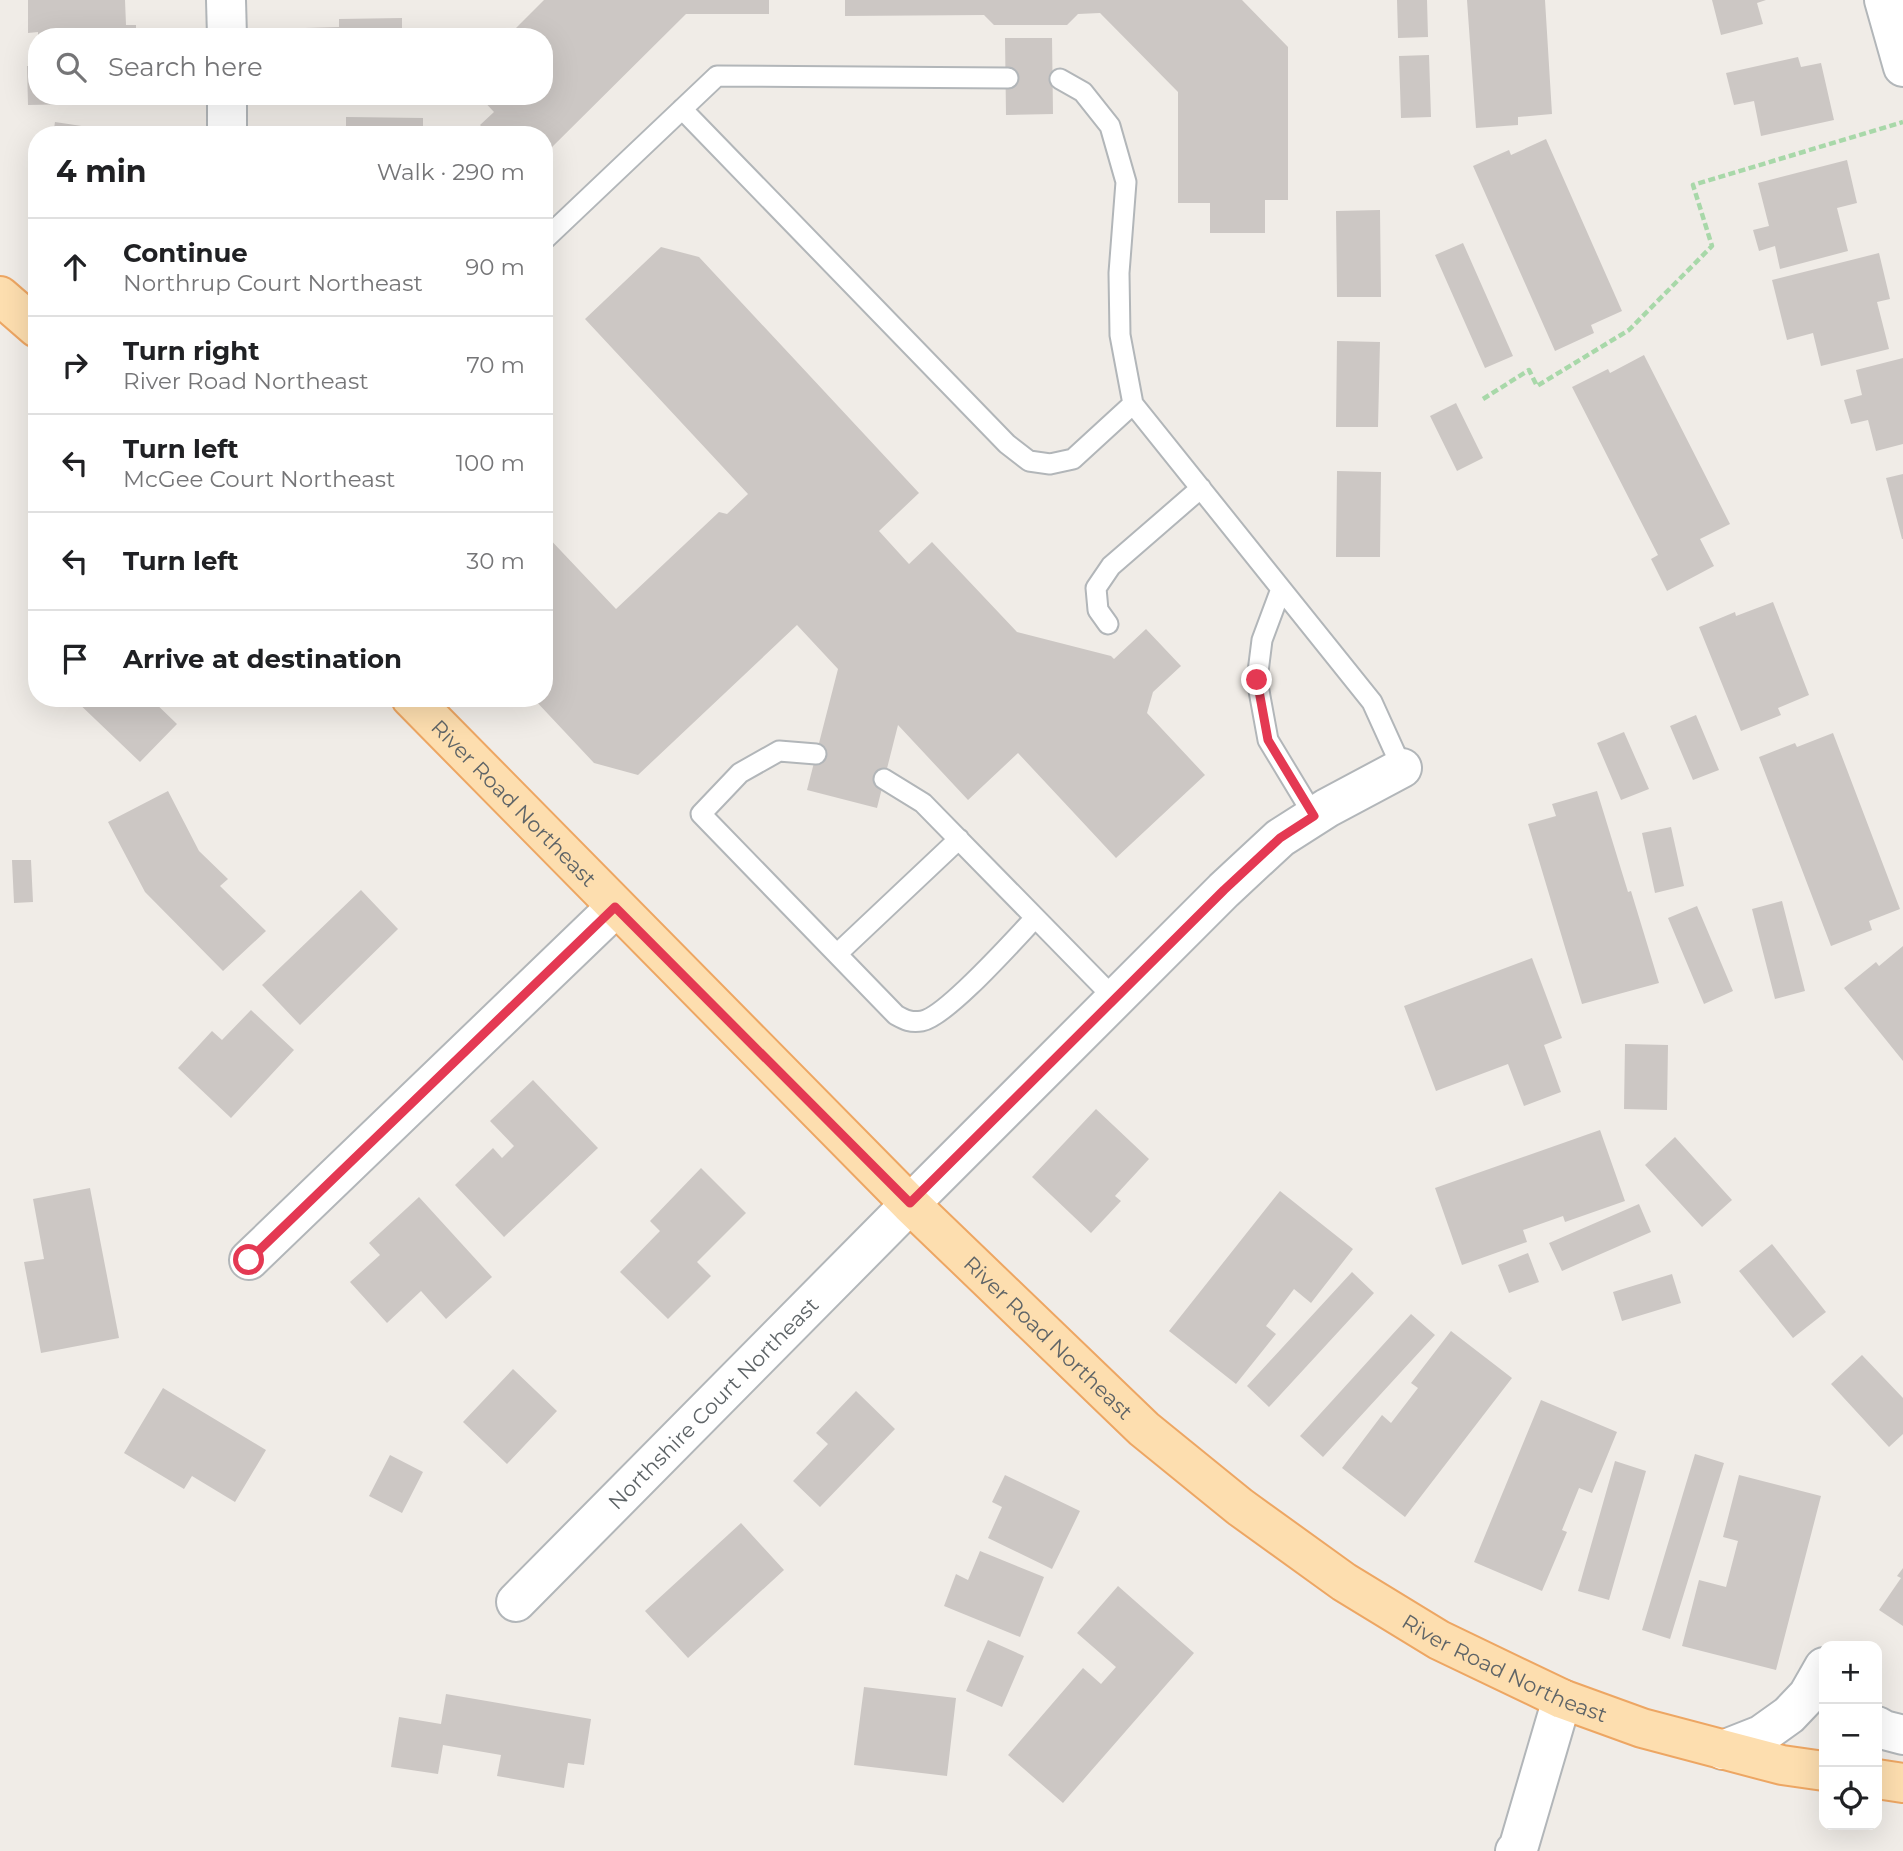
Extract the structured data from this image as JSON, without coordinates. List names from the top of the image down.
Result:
{
  "streets": {
    "main road": ["River Road Northeast"],
    "street": ["Northshire Court Northeast"]
  },
  "crossings": [
    ["River Road Northeast", "Northshire Court Northeast"]
  ],
  "page": {
    "search": "Search here",
    "heading": ["4 min", "Walk · 290 m"],
    "list": [
      ["Continue", "Northrup Court Northeast", "90 m"],
      ["Turn right", "River Road Northeast", "70 m"],
      ["Turn left", "McGee Court Northeast", "100 m"],
      ["Turn left", "30 m"],
      "Arrive at destination"
    ],
    "map_buttons": ["+", "−"]
  }
}
